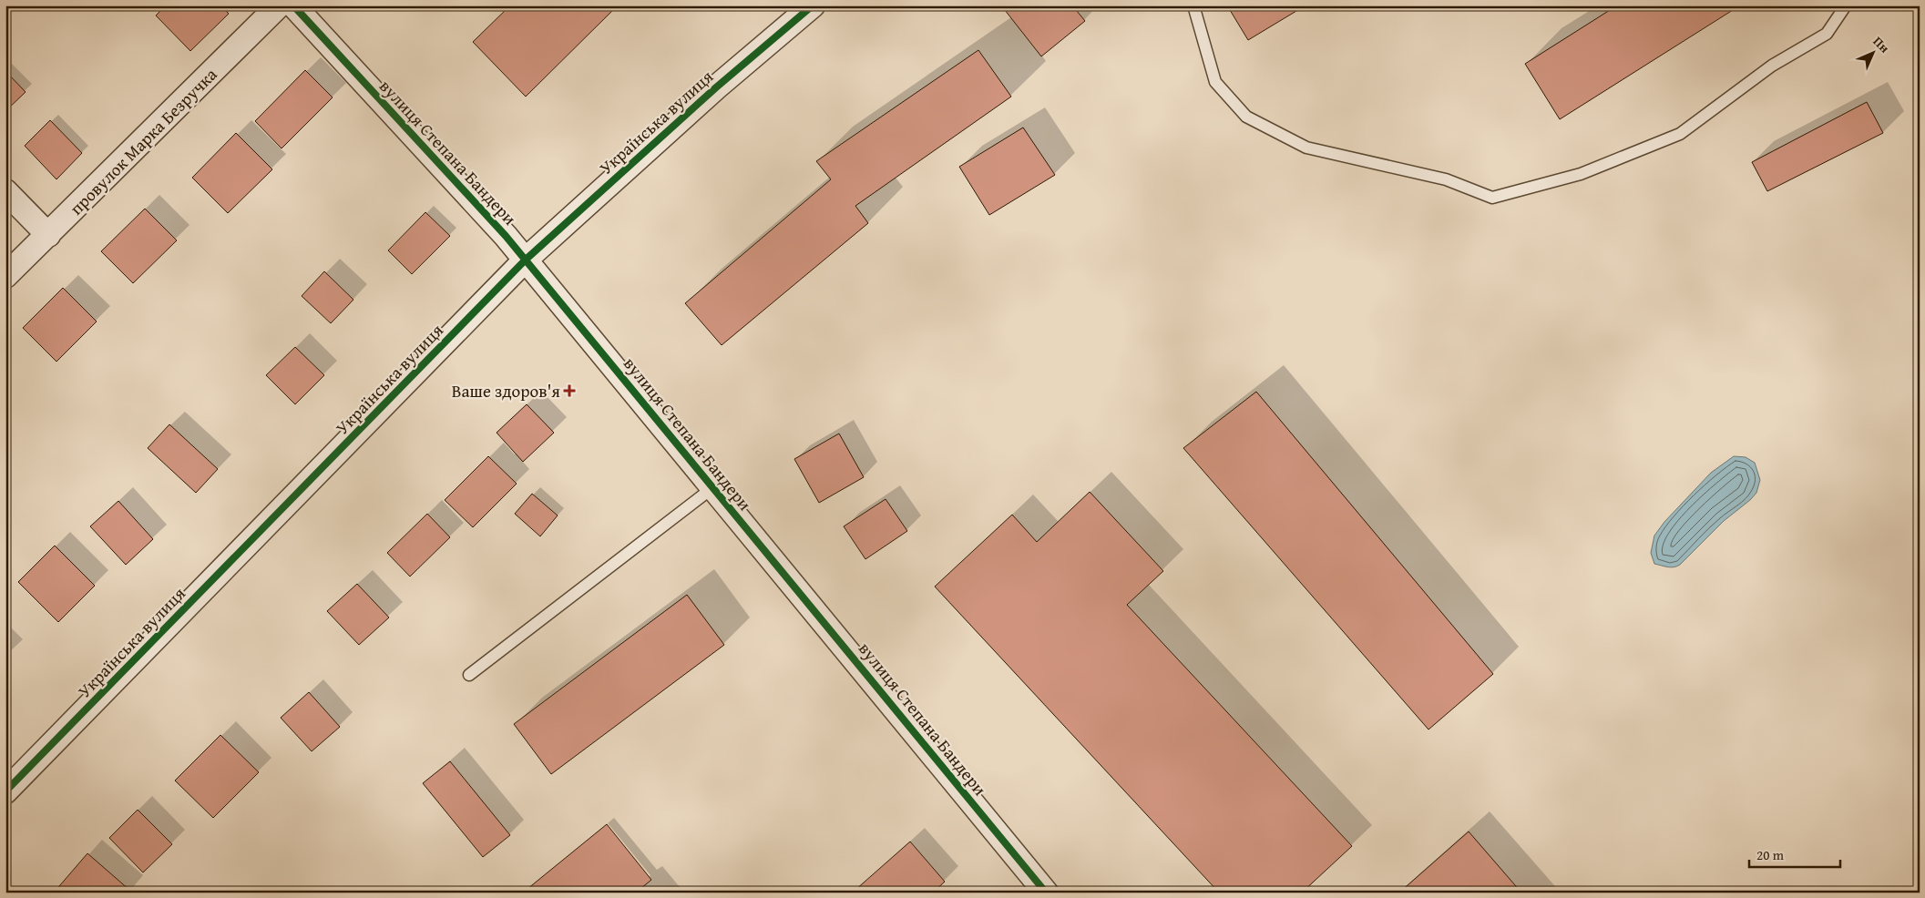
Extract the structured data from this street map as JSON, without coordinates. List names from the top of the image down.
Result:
{
  "streets": {
    "street": ["Українська вулиця", "провулок Марка Безручка", "вулиця Степана Бандери"]
  },
  "crossings": [
    ["Українська вулиця", "вулиця Степана Бандери"]
  ],
  "places": {
    "health": ["Ваше здоров'я"]
  },
  "scale_bar": "20 m",
  "north": "top right"
}
